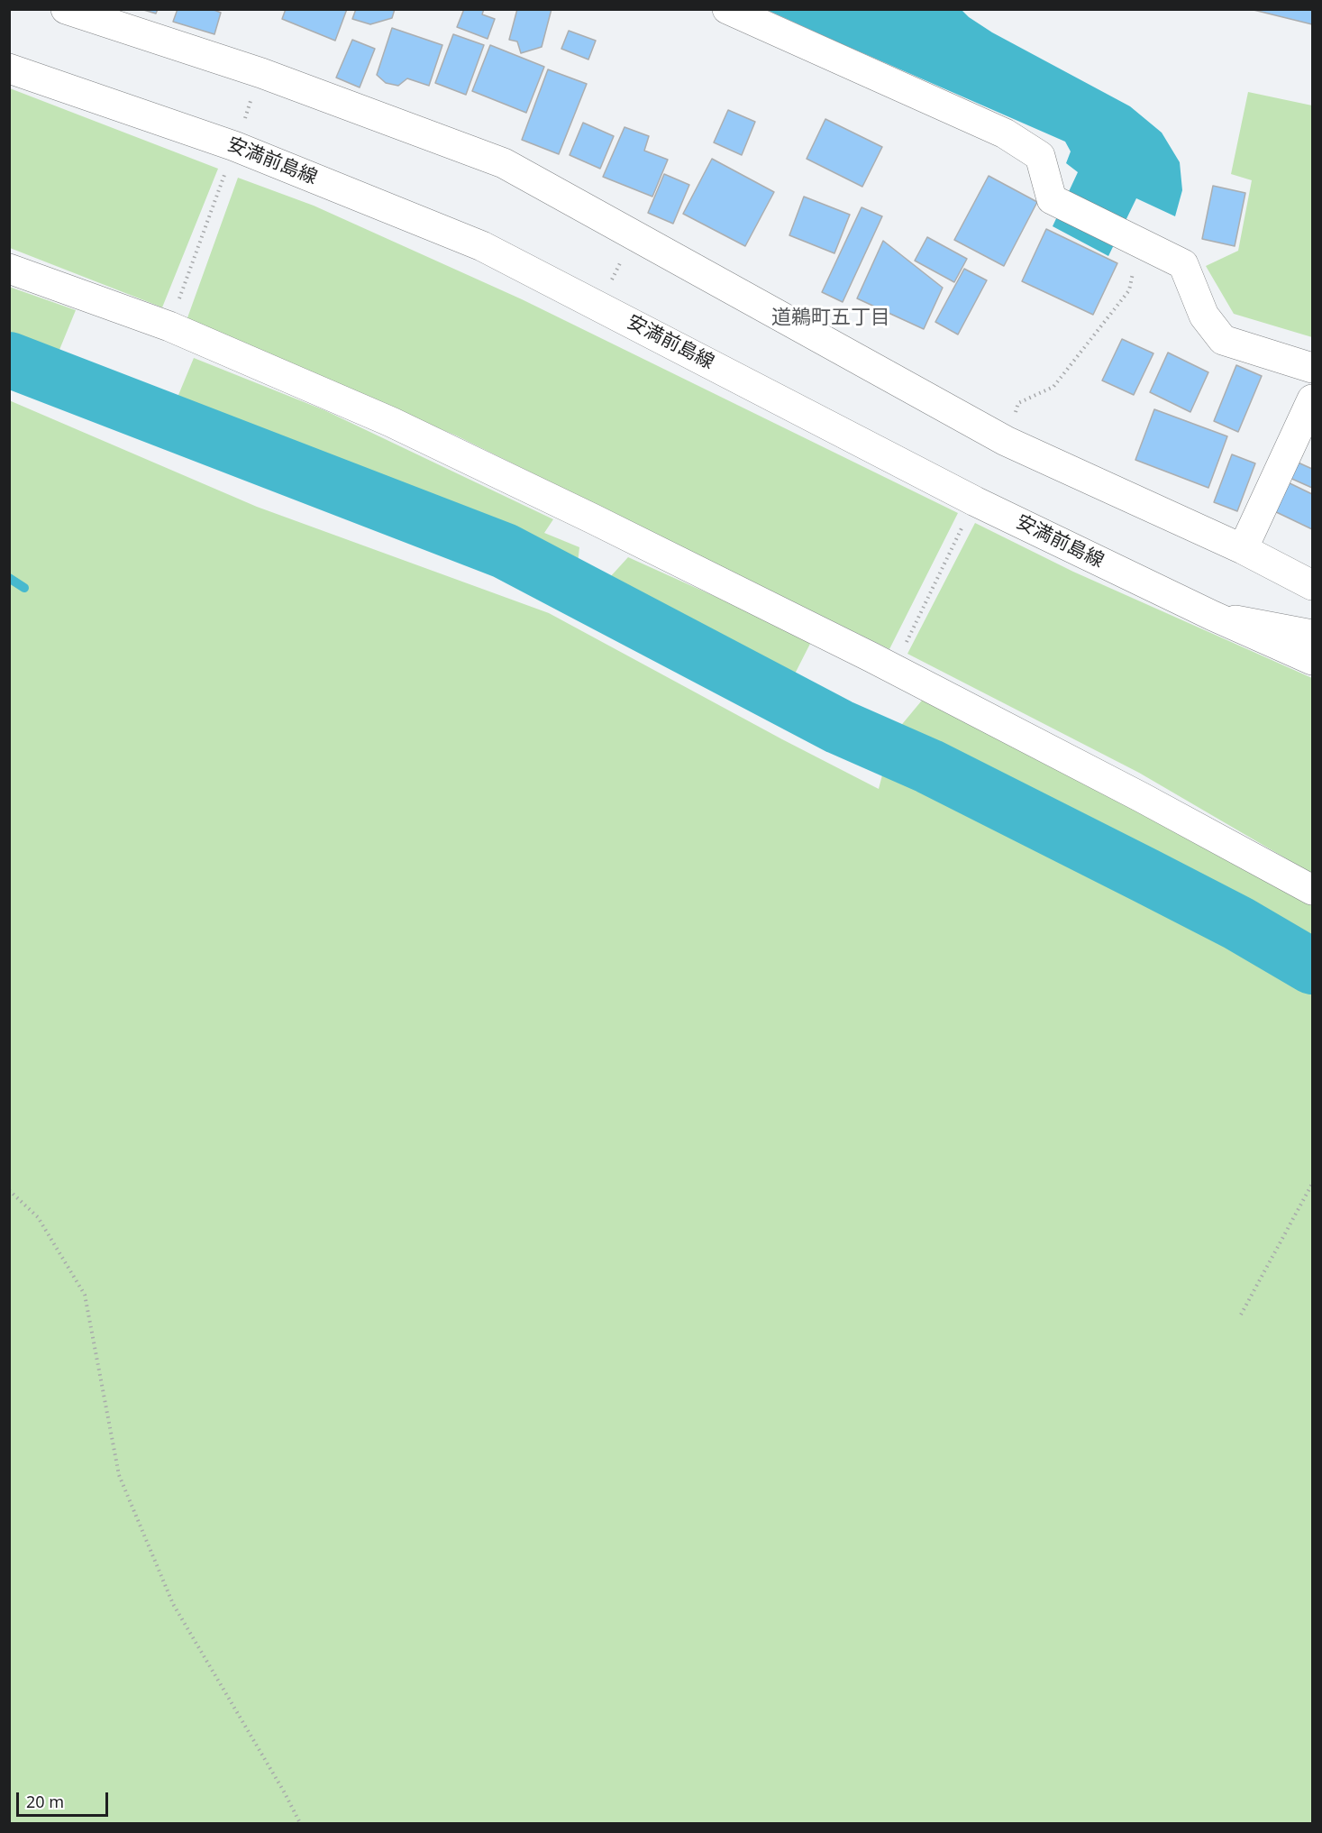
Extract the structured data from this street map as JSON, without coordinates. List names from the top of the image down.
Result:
{
  "streets": {
    "street": ["安満前島線"]
  },
  "districts": ["道鵜町五丁目"],
  "scale_bar": "20 m"
}
